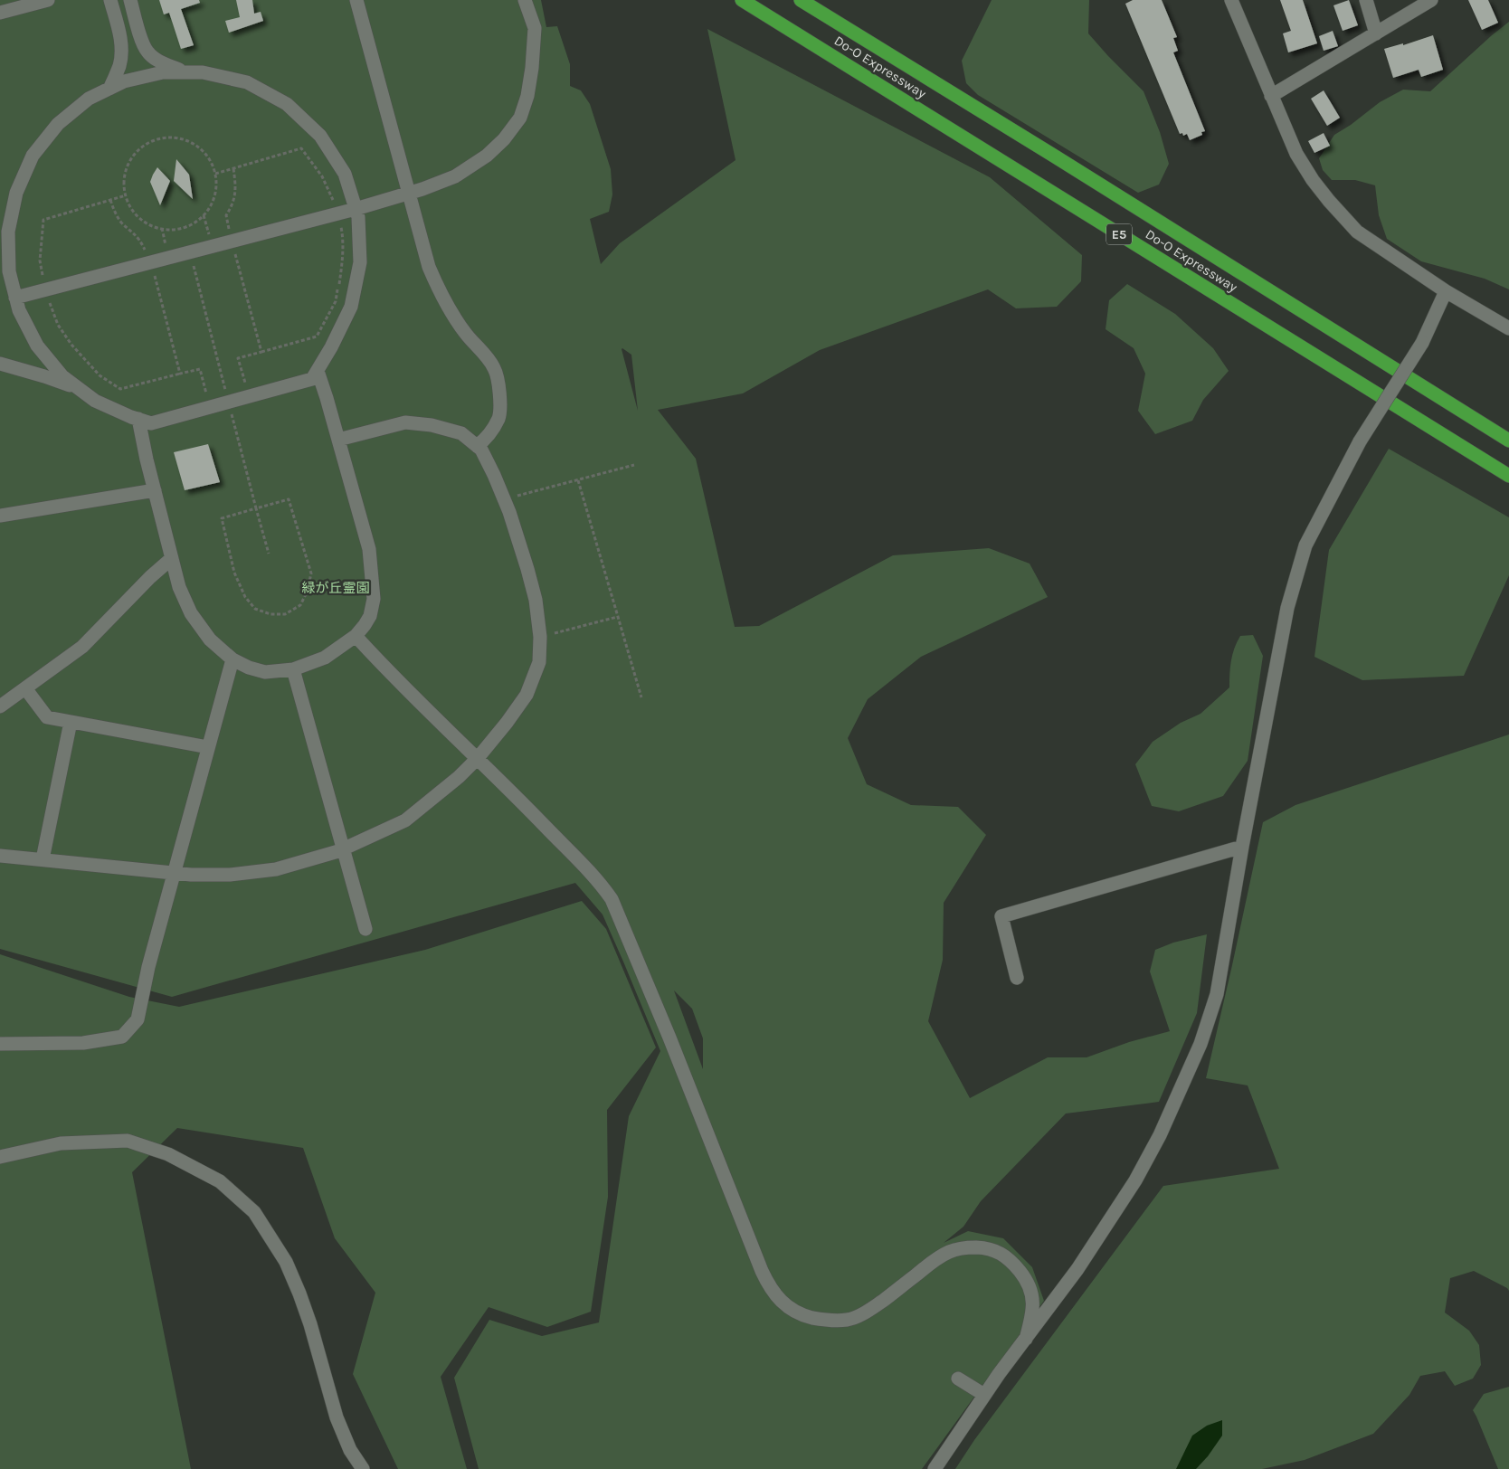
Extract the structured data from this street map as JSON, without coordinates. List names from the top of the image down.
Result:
{
  "streets": {
    "highway": ["Do-O Expressway", "E5"]
  },
  "parks": ["緑が丘霊園"]
}
